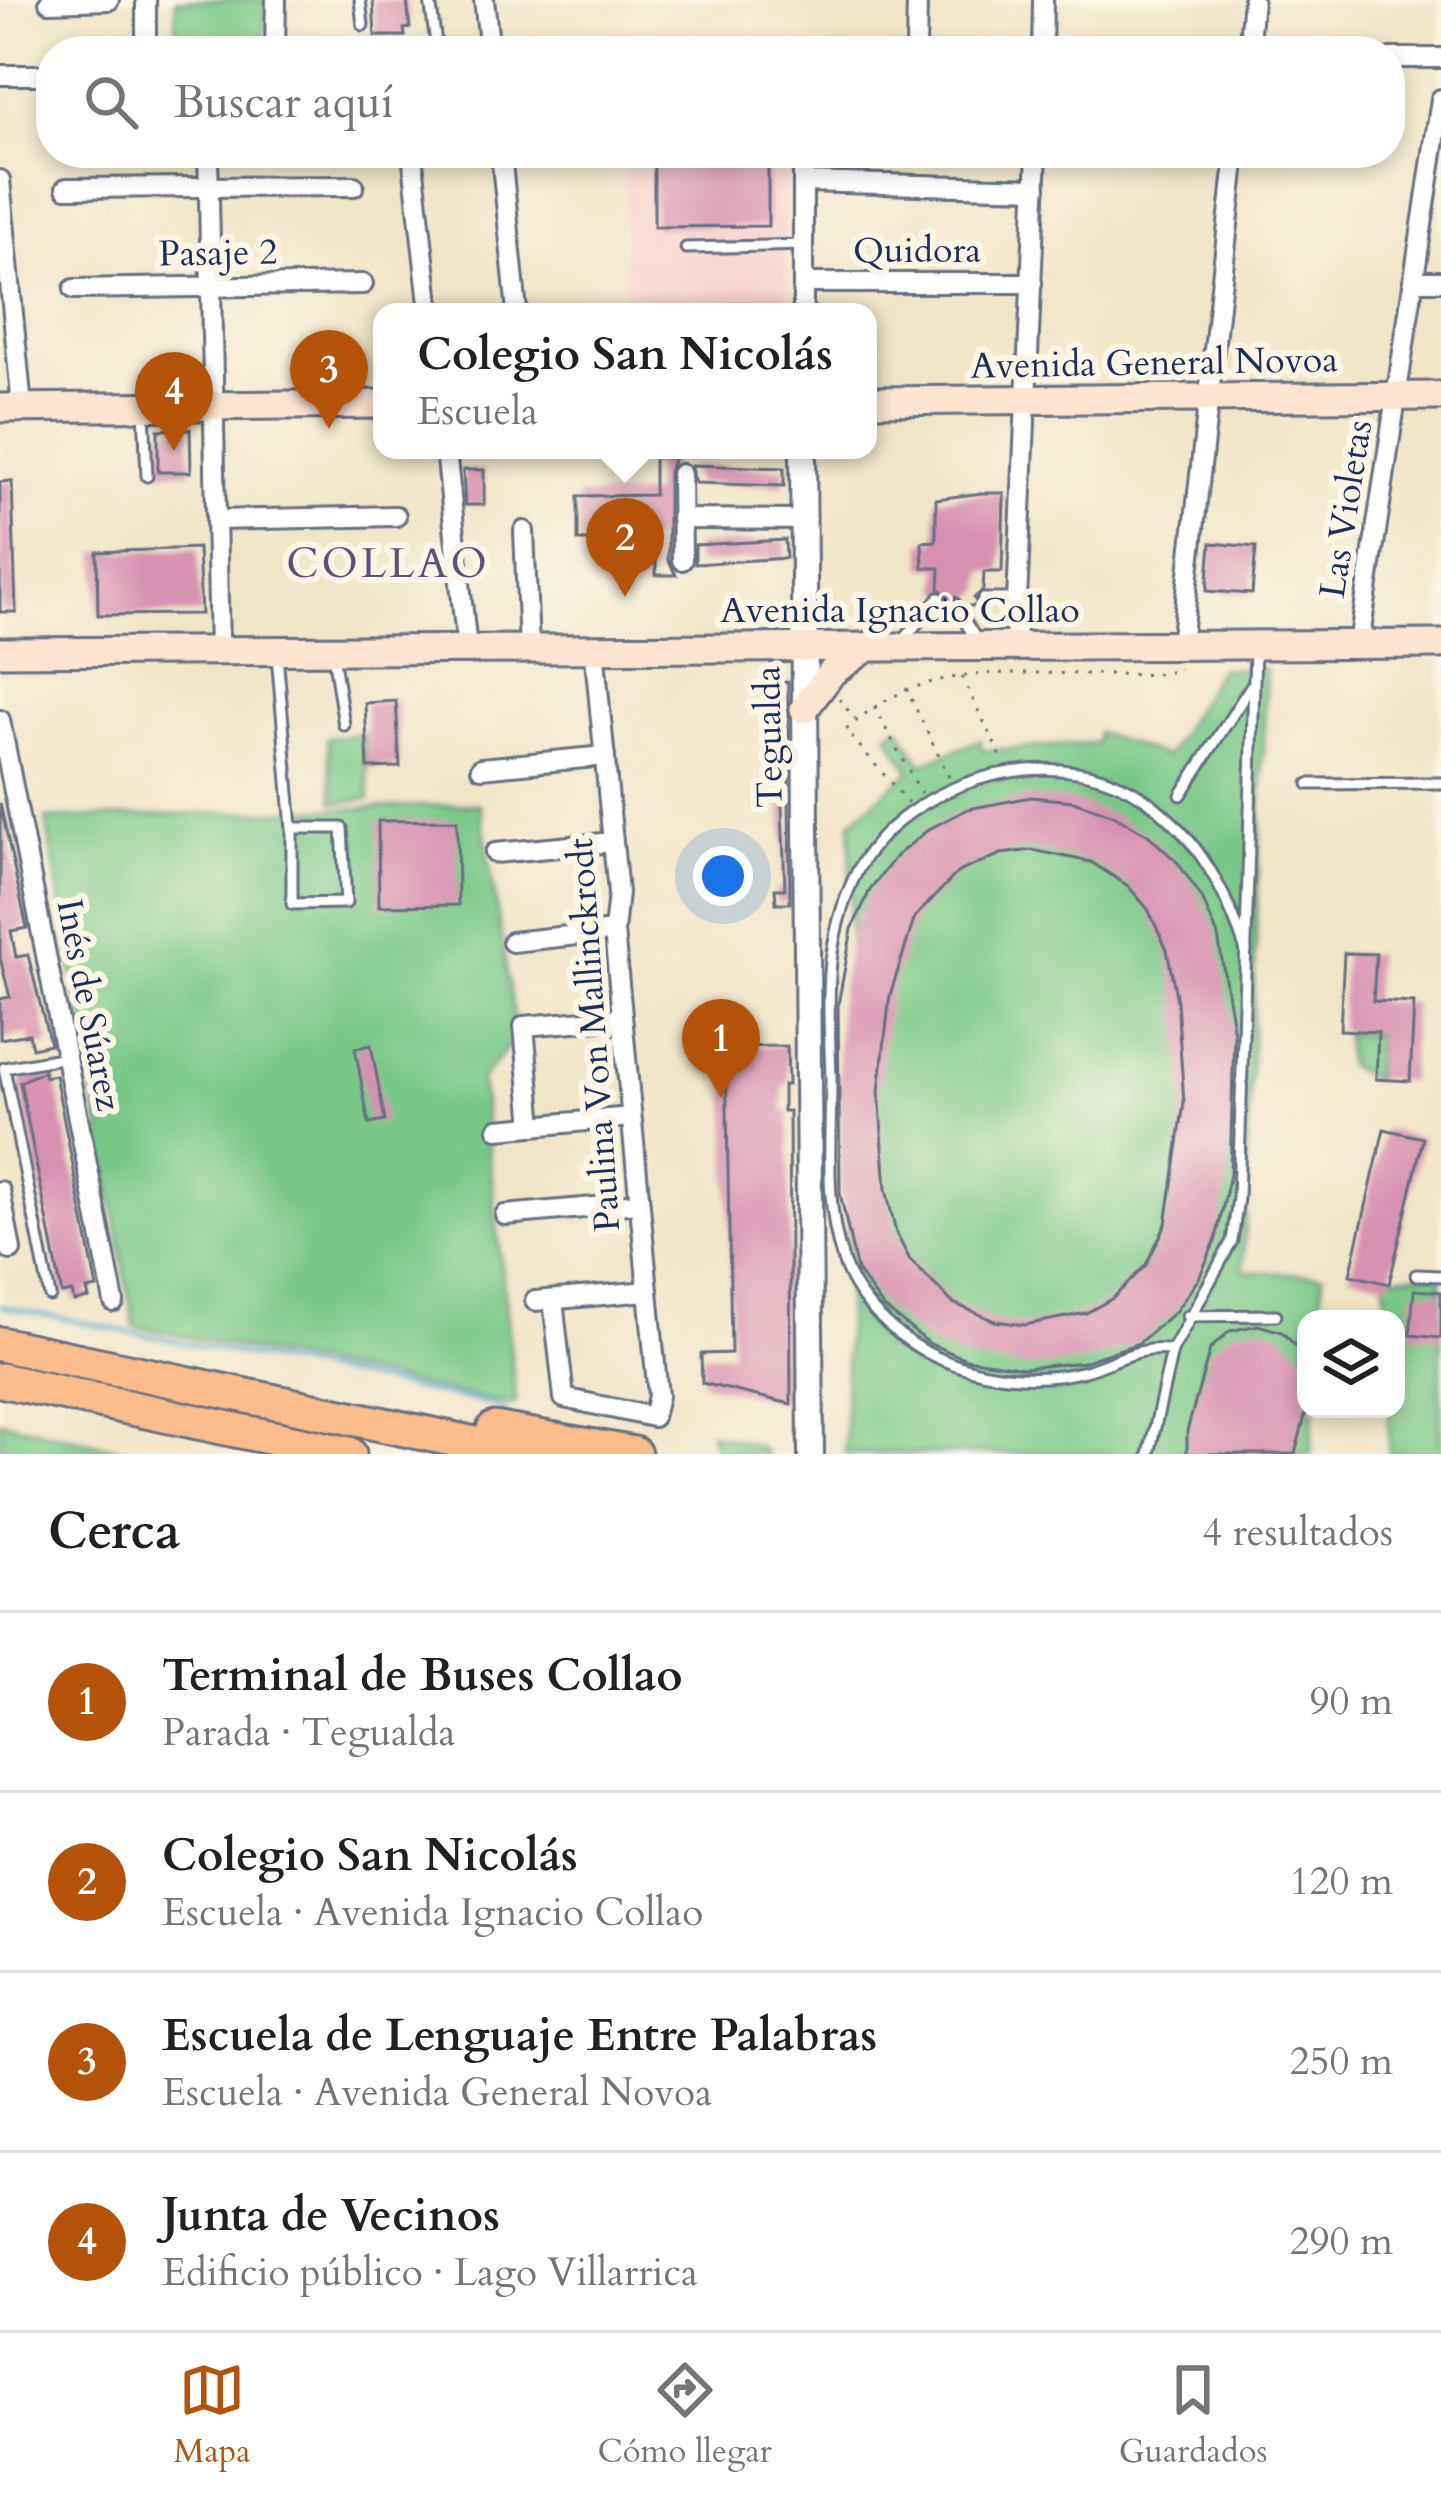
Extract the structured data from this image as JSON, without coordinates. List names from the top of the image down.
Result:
{
  "streets": {
    "main road": ["Avenida General Novoa", "Avenida Ignacio Collao"],
    "street": [
      "Quidora",
      "Pasaje 2",
      "Las Violetas",
      "Tegualda",
      "Inés de Súarez",
      "Paulina Von Mallinckrodt"
    ]
  },
  "crossings": [
    ["Avenida General Novoa", "Las Violetas"],
    ["Las Violetas", "Avenida Ignacio Collao"],
    ["Avenida Ignacio Collao", "Tegualda"],
    ["Avenida Ignacio Collao", "Paulina Von Mallinckrodt"]
  ],
  "districts": ["COLLAO"],
  "page": {
    "search": "Buscar aquí",
    "popup": ["Colegio San Nicolás", "Escuela"],
    "pins": [
      "3",
      "4",
      "2",
      "1"
    ],
    "heading": ["Cerca", "4 resultados"],
    "list": [
      {
        "mark": "1",
        "name": "Terminal de Buses Collao",
        "note": "Parada · Tegualda",
        "value": "90 m"
      },
      {
        "mark": "2",
        "name": "Colegio San Nicolás",
        "note": "Escuela · Avenida Ignacio Collao",
        "value": "120 m"
      },
      {
        "mark": "3",
        "name": "Escuela de Lenguaje Entre Palabras",
        "note": "Escuela · Avenida General Novoa",
        "value": "250 m"
      },
      {
        "mark": "4",
        "name": "Junta de Vecinos",
        "note": "Edificio público · Lago Villarrica",
        "value": "290 m"
      }
    ],
    "nav": ["Mapa", "Cómo llegar", "Guardados"]
  }
}
